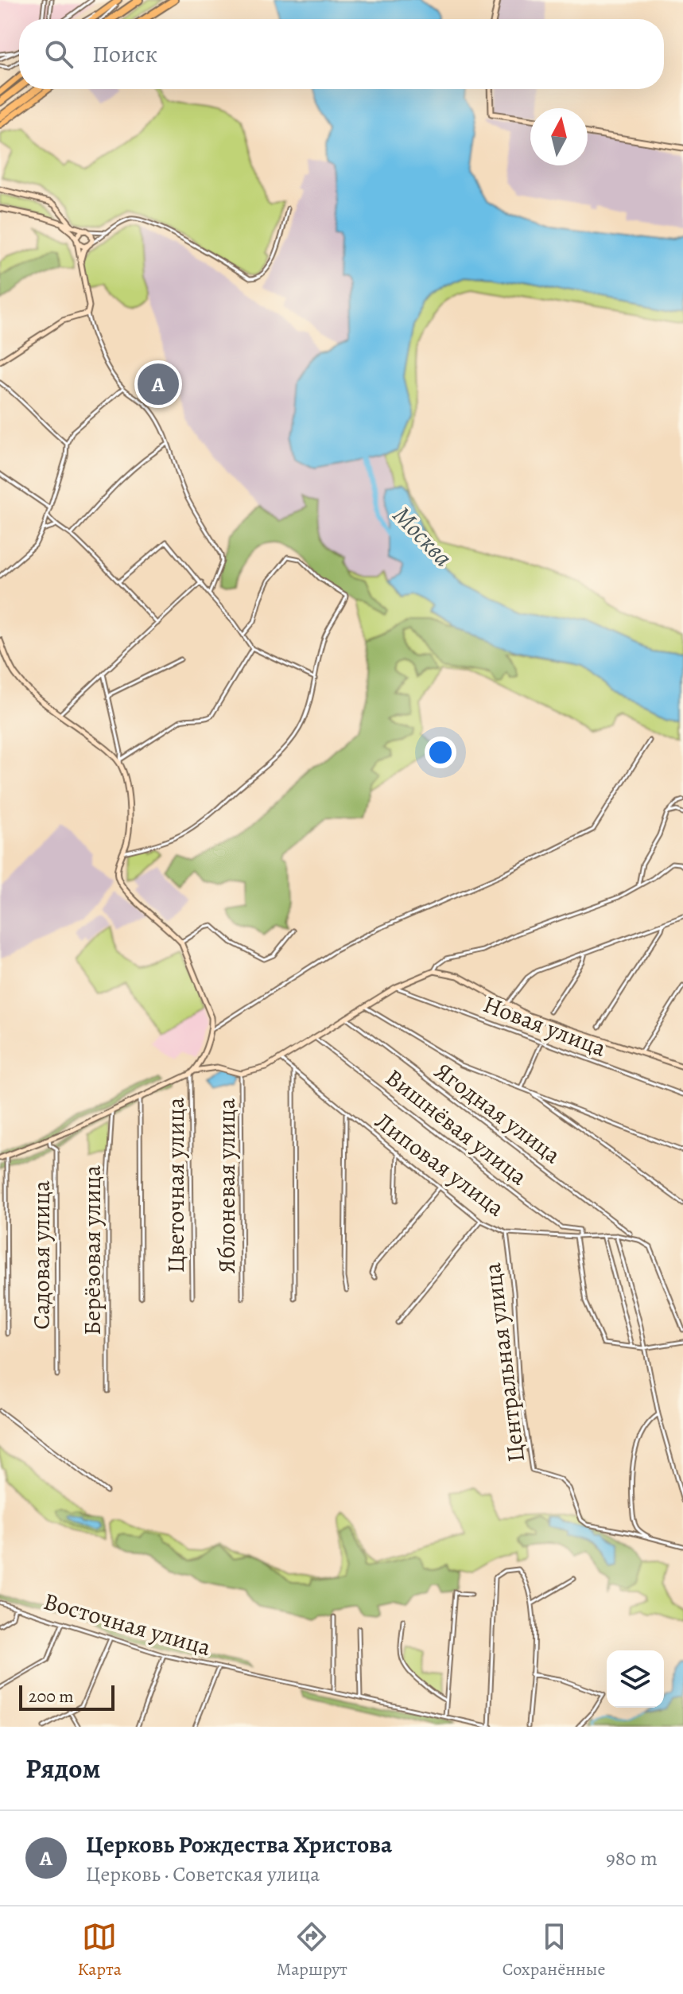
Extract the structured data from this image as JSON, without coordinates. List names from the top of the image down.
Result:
{
  "streets": {
    "street": [
      "Новая улица",
      "Ягодная улица",
      "Вишнёвая улица",
      "Липовая улица",
      "Цветочная улица",
      "Яблоневая улица",
      "Берёзовая улица",
      "Садовая улица",
      "Центральная улица",
      "Восточная улица"
    ]
  },
  "crossings": [
    ["Вишнёвая улица", "Липовая улица"],
    ["Липовая улица", "Центральная улица"]
  ],
  "water": ["Москва"],
  "scale_bar": "200 m",
  "north": "top",
  "page": {
    "search": "Поиск",
    "pins": "A",
    "scale": "200 m",
    "heading": "Рядом",
    "list": [
      {
        "mark": "A",
        "name": "Церковь Рождества Христова",
        "note": "Церковь · Советская улица",
        "value": "980 m"
      }
    ],
    "nav": ["Карта", "Маршрут", "Сохранённые"]
  }
}
